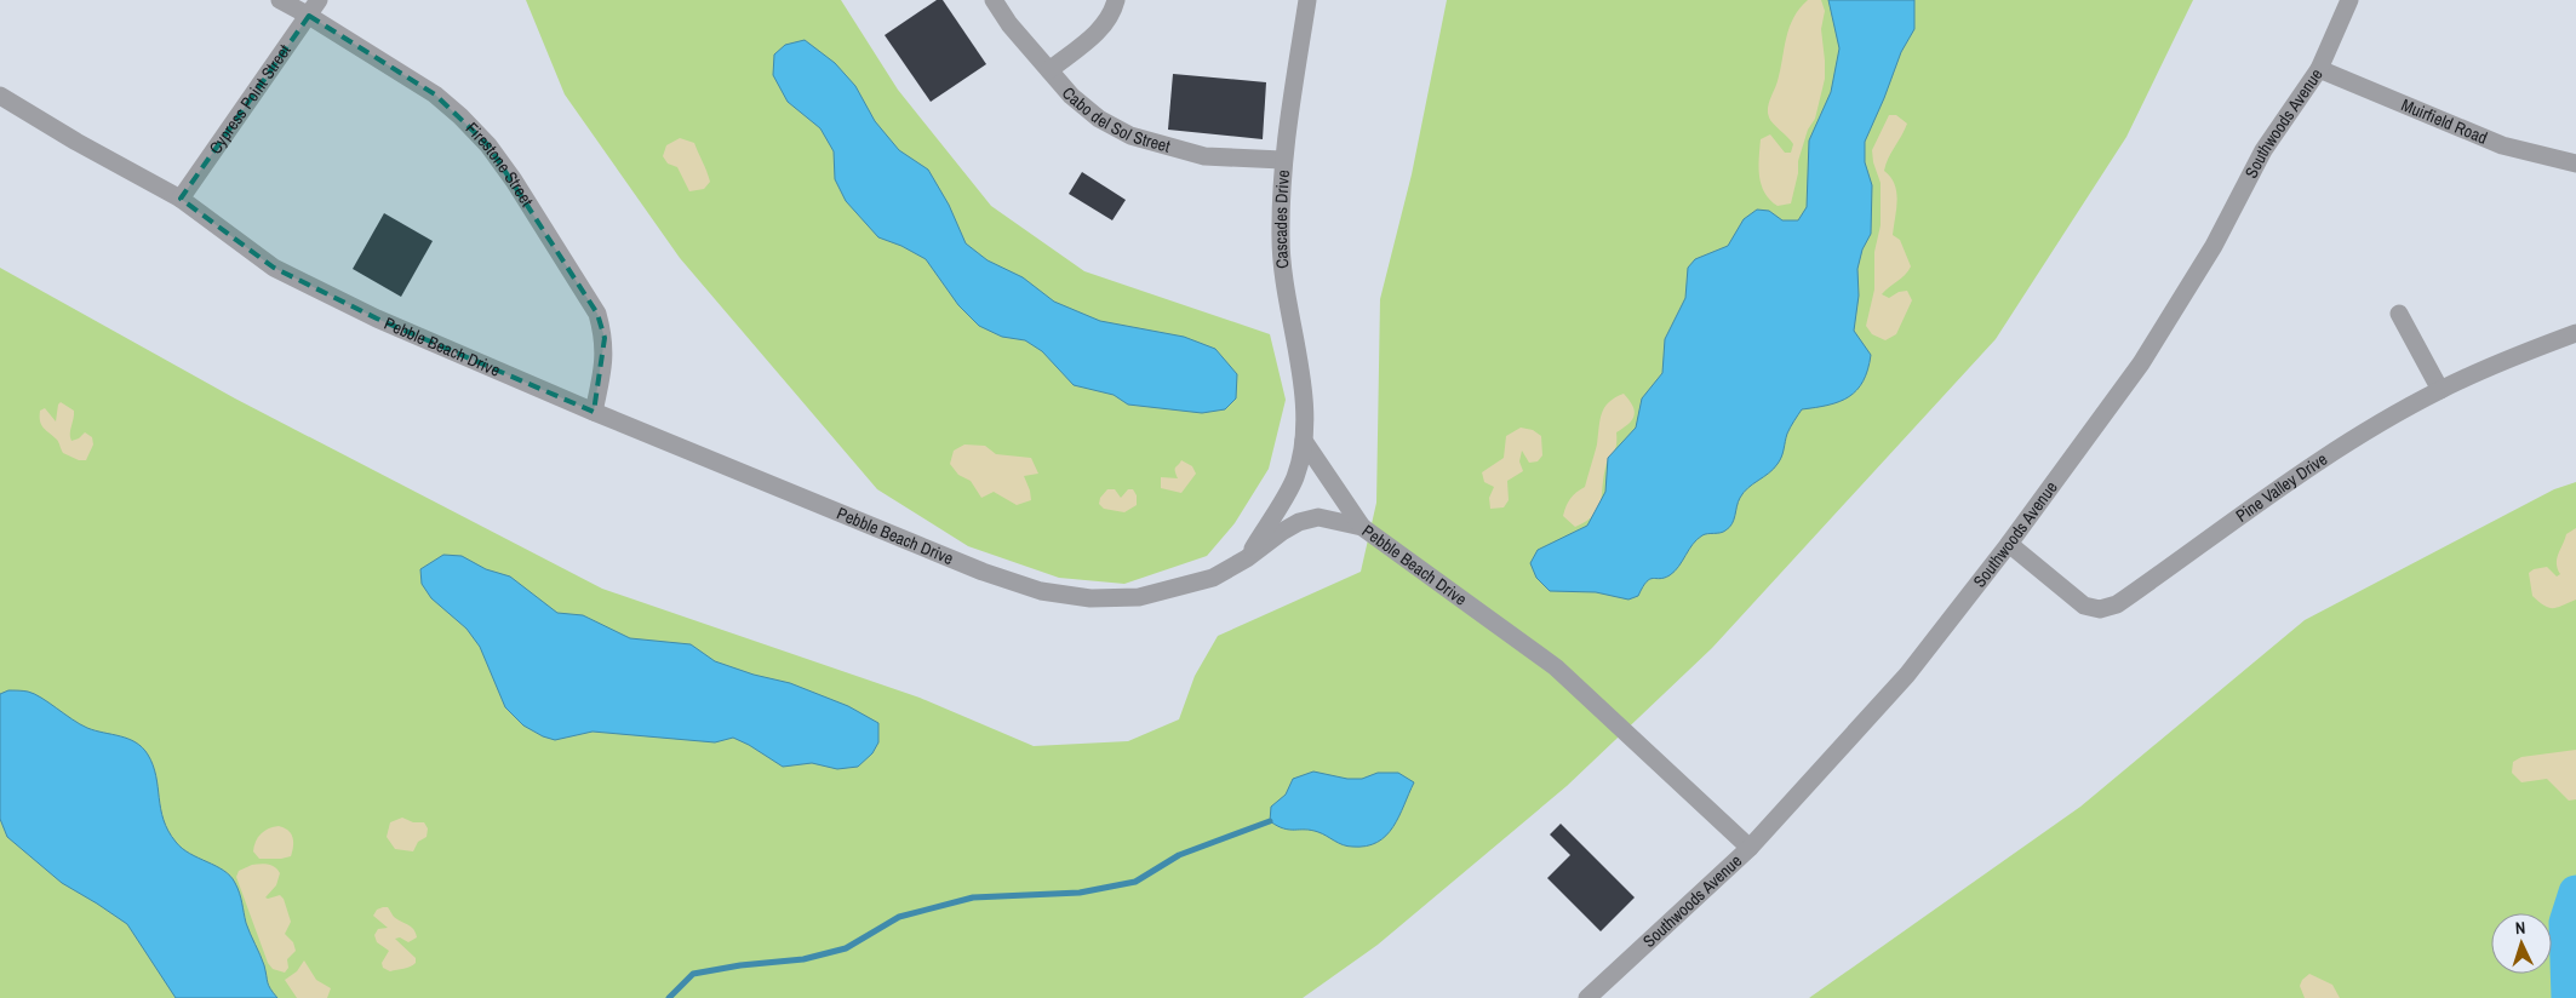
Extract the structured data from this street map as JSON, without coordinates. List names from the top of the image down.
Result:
{
  "streets": {
    "street": [
      "Cypress Point Street",
      "Cabo del Sol Street",
      "Muirfield Road",
      "Southwoods Avenue",
      "Firestone Street",
      "Cascades Drive",
      "Pebble Beach Drive",
      "Pine Valley Drive"
    ]
  },
  "crossings": [
    ["Cypress Point Street", "Firestone Street"],
    ["Cypress Point Street", "Pebble Beach Drive"],
    ["Cabo del Sol Street", "Cascades Drive"],
    ["Muirfield Road", "Southwoods Avenue"],
    ["Southwoods Avenue", "Pebble Beach Drive"],
    ["Southwoods Avenue", "Pine Valley Drive"],
    ["Firestone Street", "Pebble Beach Drive"],
    ["Cascades Drive", "Pebble Beach Drive"]
  ],
  "north": "top"
}
